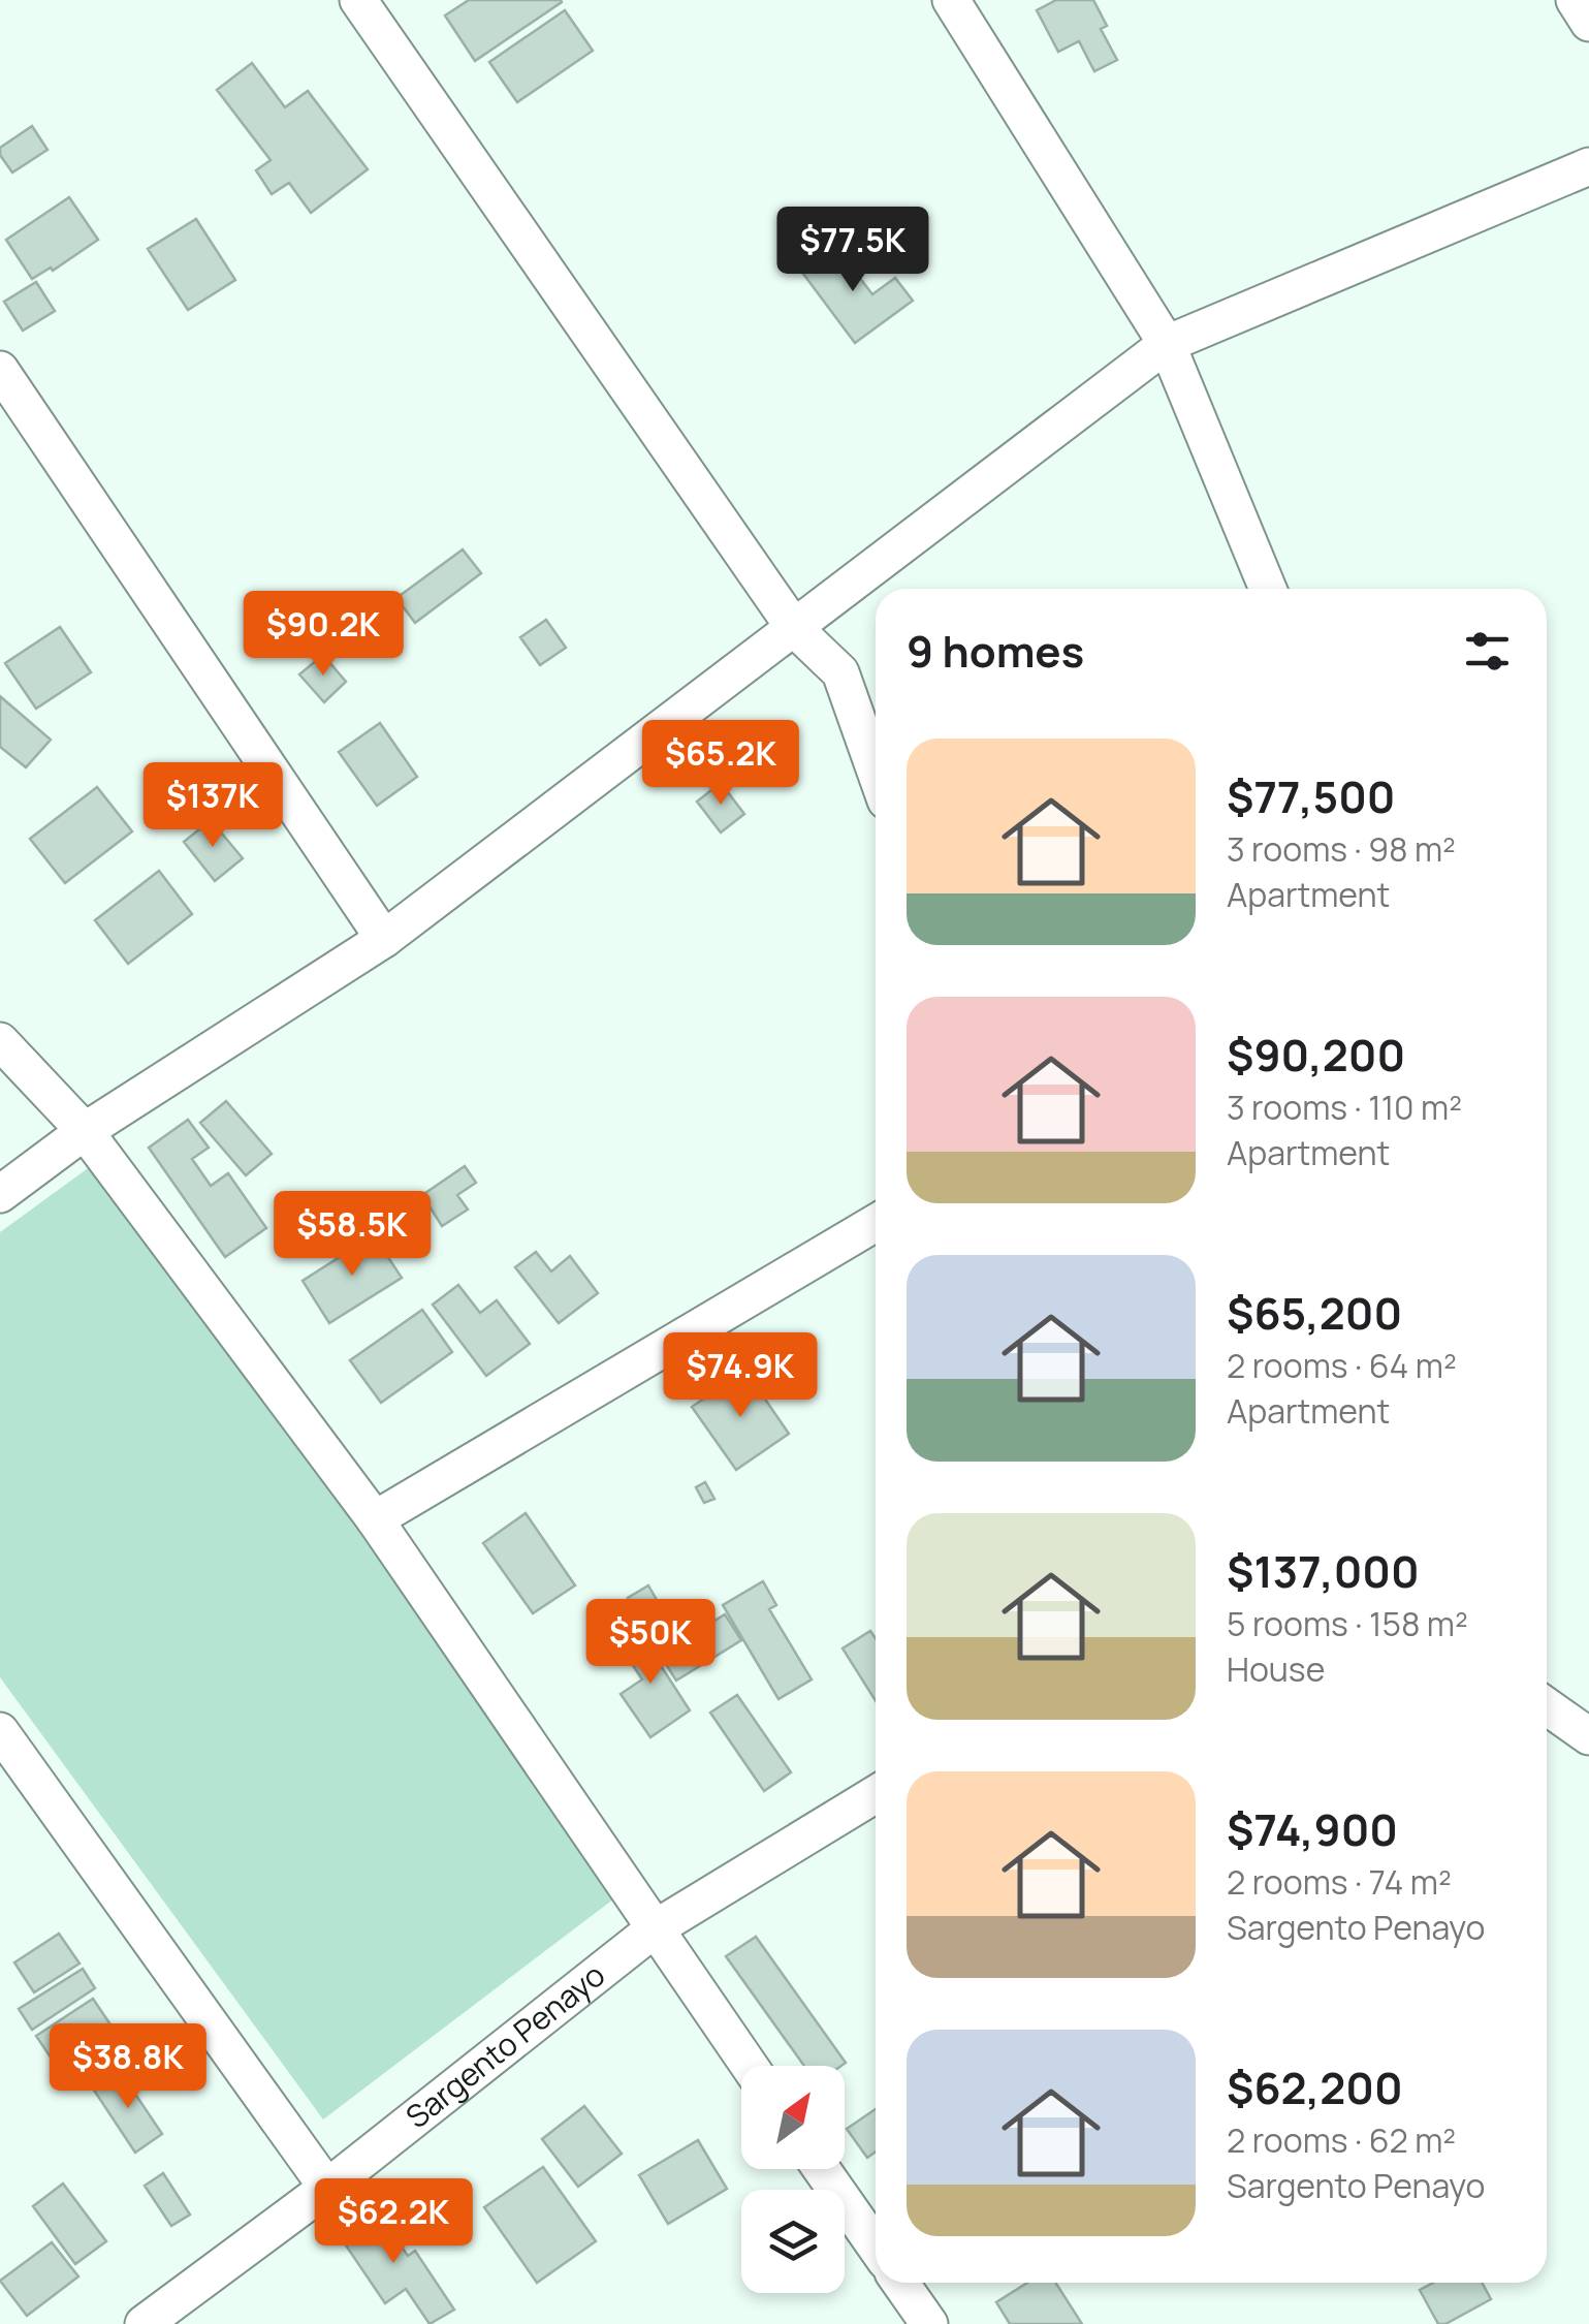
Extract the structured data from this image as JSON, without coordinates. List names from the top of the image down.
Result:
{
  "streets": {
    "street": ["Sargento Penayo"]
  },
  "north": "top right",
  "page": {
    "price": [
      "$77.5K",
      "$90.2K",
      "$65.2K",
      "$137K",
      "$58.5K",
      "$74.9K",
      "$50K",
      "$38.8K",
      "$62.2K"
    ],
    "heading": "9 homes",
    "list": [
      {
        "name": "$77,500",
        "note": "3 rooms · 98 m² · Apartment"
      },
      {
        "name": "$90,200",
        "note": "3 rooms · 110 m² · Apartment"
      },
      {
        "name": "$65,200",
        "note": "2 rooms · 64 m² · Apartment"
      },
      {
        "name": "$137,000",
        "note": "5 rooms · 158 m² · House"
      },
      {
        "name": "$74,900",
        "note": "2 rooms · 74 m² · Sargento Penayo"
      },
      {
        "name": "$62,200",
        "note": "2 rooms · 62 m² · Sargento Penayo"
      }
    ]
  }
}
